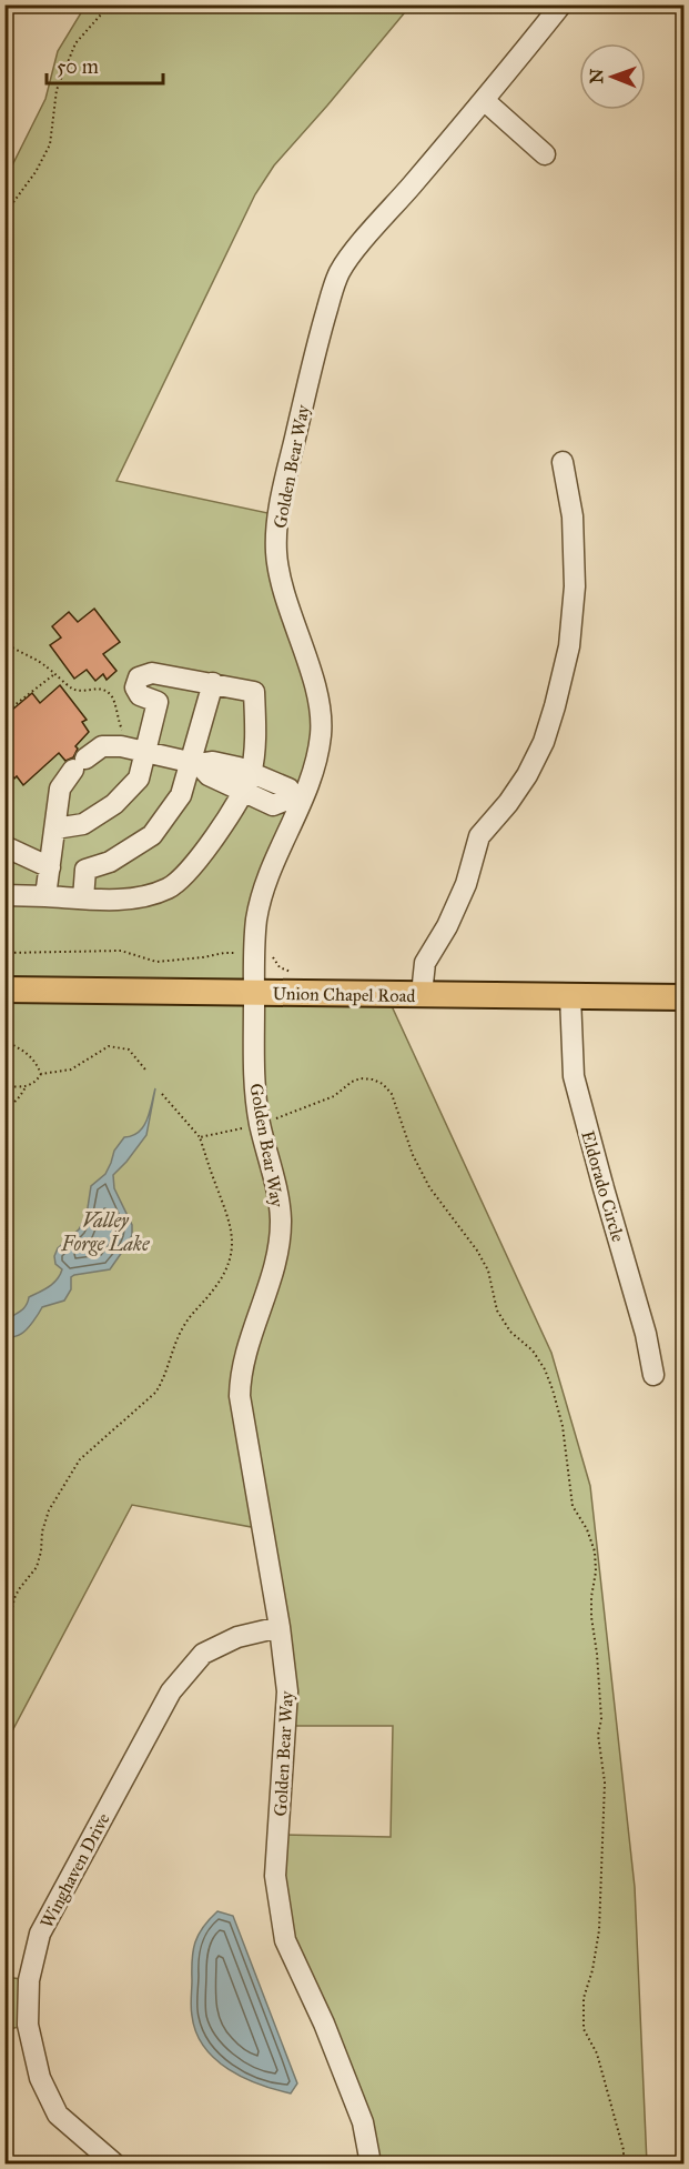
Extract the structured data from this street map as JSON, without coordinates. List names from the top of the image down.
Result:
{
  "streets": {
    "main road": ["Union Chapel Road"],
    "street": ["Golden Bear Way", "Eldorado Circle", "Winghaven Drive"]
  },
  "crossings": [
    ["Golden Bear Way", "Union Chapel Road"],
    ["Golden Bear Way", "Winghaven Drive"],
    ["Union Chapel Road", "Eldorado Circle"]
  ],
  "water": ["Valley Forge Lake"],
  "scale_bar": "50 m",
  "north": "left"
}
